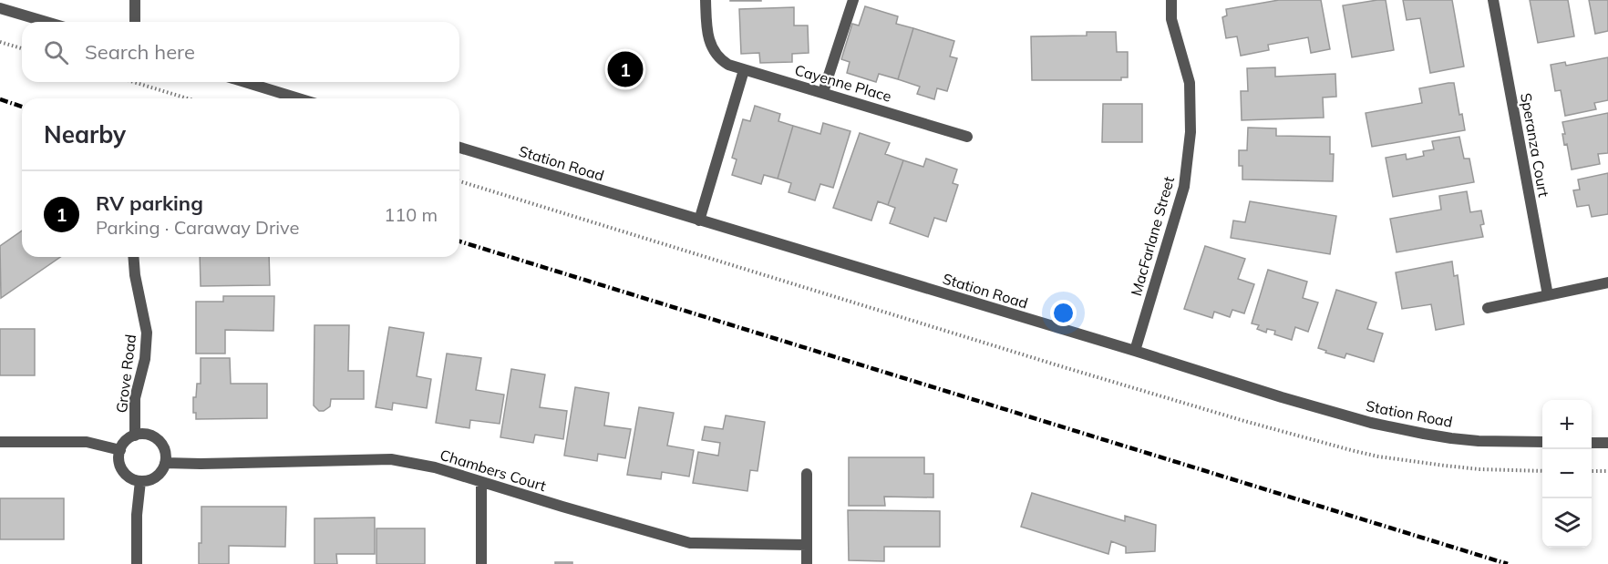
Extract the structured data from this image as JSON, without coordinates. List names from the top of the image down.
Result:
{
  "streets": {
    "street": [
      "Cayenne Place",
      "Speranza Court",
      "Station Road",
      "MacFarlane Street",
      "Grove Road",
      "Chambers Court"
    ]
  },
  "crossings": [
    ["Station Road", "MacFarlane Street"],
    ["Grove Road", "Chambers Court"]
  ],
  "page": {
    "search": "Search here",
    "pins": "1",
    "heading": "Nearby",
    "list": [
      {
        "mark": "1",
        "name": "RV parking",
        "note": "Parking · Caraway Drive",
        "value": "110 m"
      }
    ],
    "map_buttons": ["+", "−"]
  }
}
